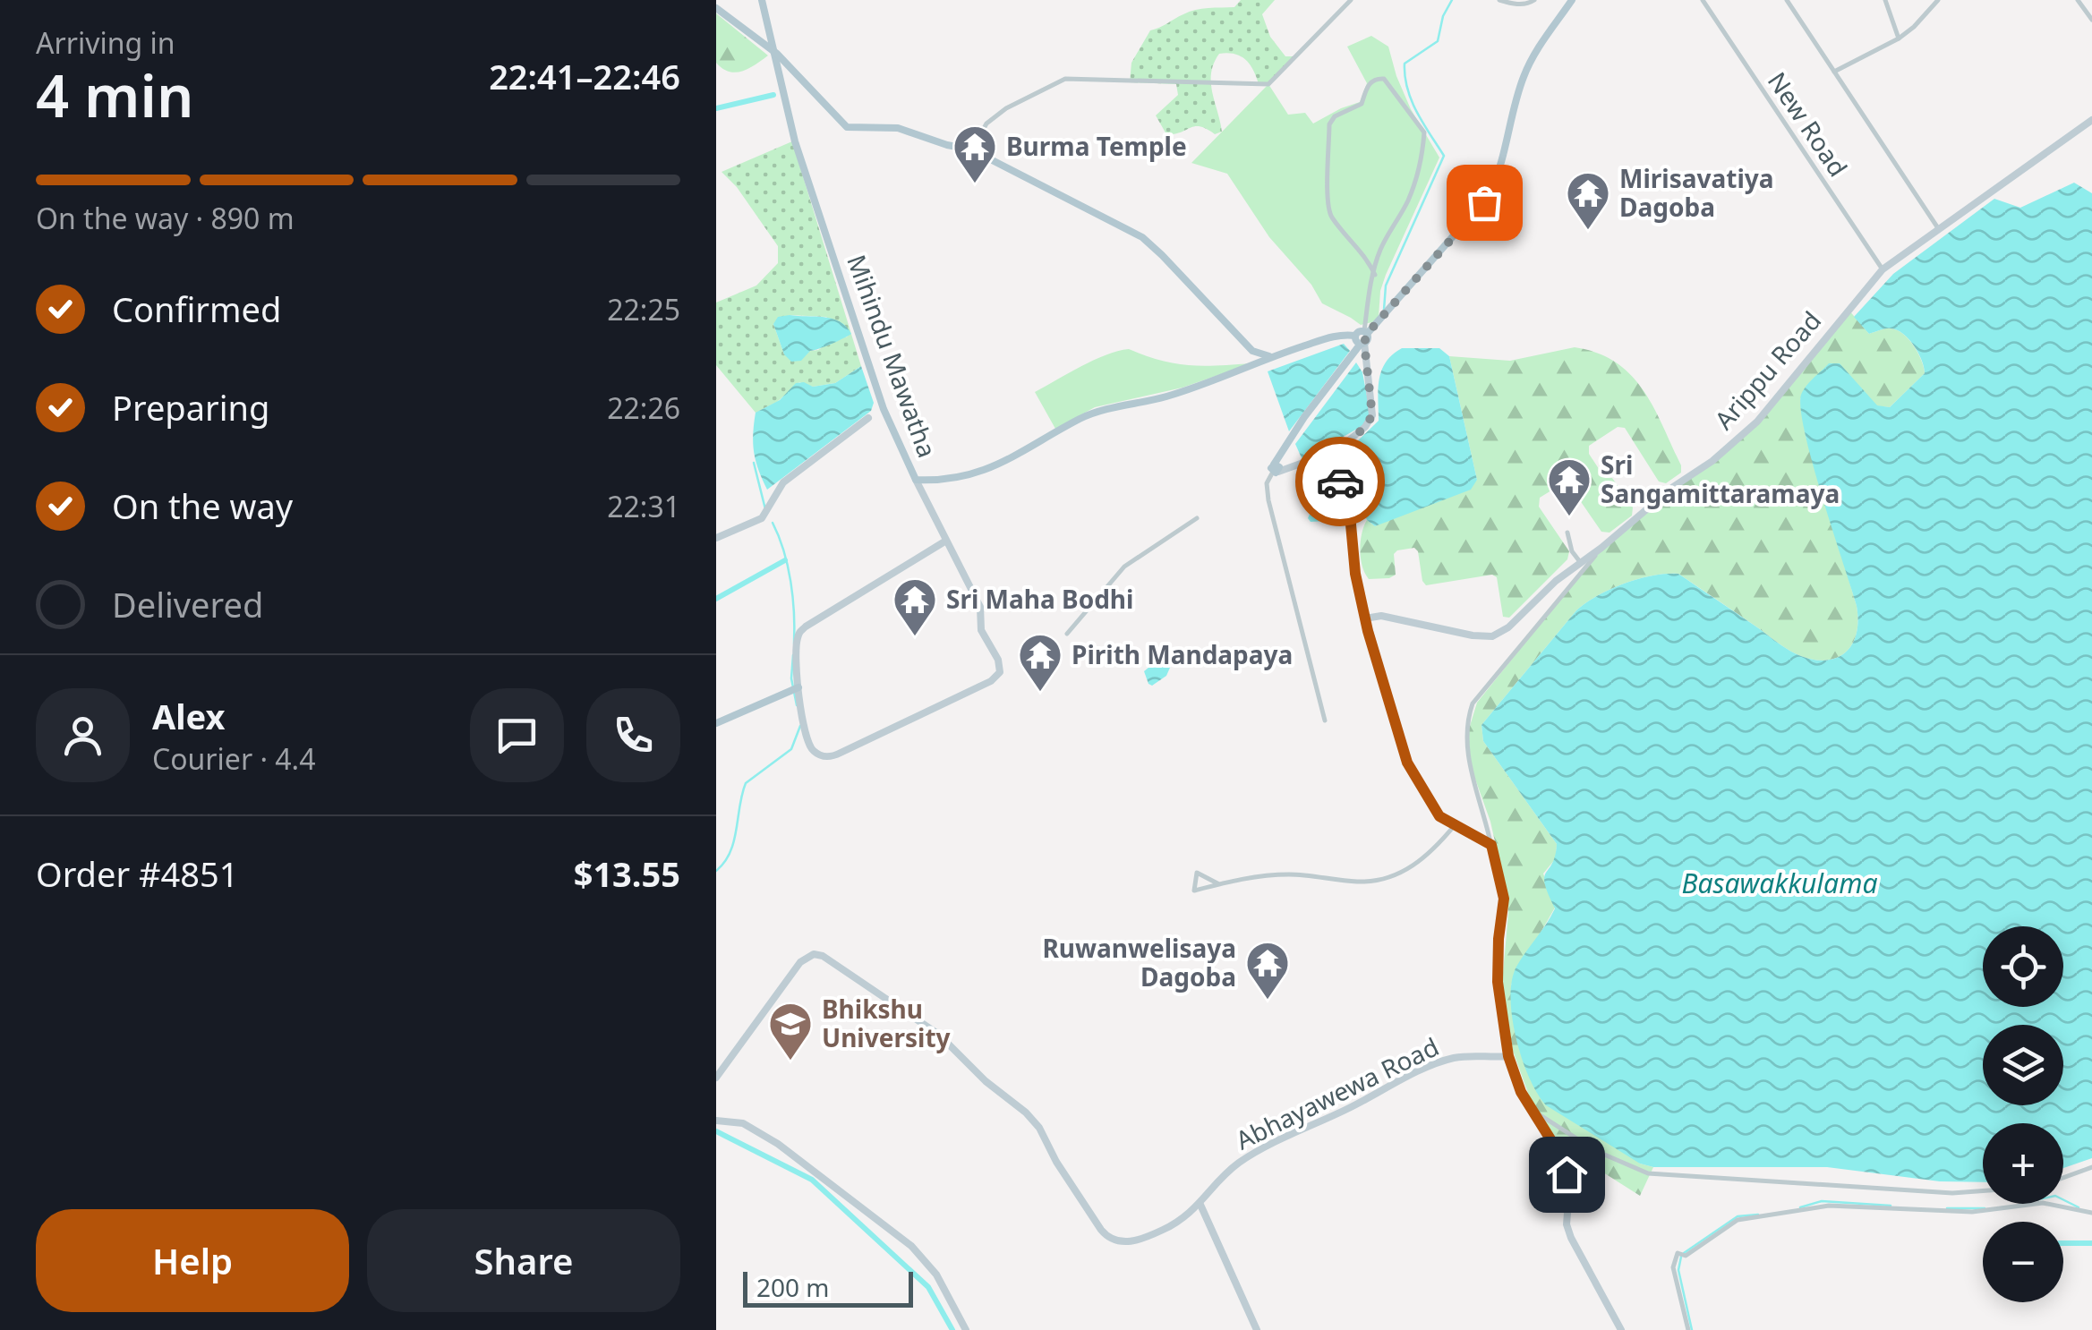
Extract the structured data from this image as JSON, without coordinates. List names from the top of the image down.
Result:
{
  "streets": {
    "main road": ["Mihindu Mawatha", "Arippu Road", "Abhayawewa Road"],
    "street": ["New Road"]
  },
  "crossings": [
    ["New Road", "Arippu Road"]
  ],
  "water": ["Basawakkulama"],
  "places": {
    "temple": [
      "Burma Temple",
      "Mirisavatiya Dagoba",
      "Sri Sangamittaramaya",
      "Sri Maha Bodhi",
      "Pirith Mandapaya",
      "Ruwanwelisaya Dagoba"
    ],
    "school or university": ["Bhikshu University"]
  },
  "scale_bar": "200 m",
  "page": {
    "heading": ["4 min", "Arriving in", "22:41–22:46"],
    "panel": [
      "Alex",
      "Courier · 4.4",
      "Order #4851",
      "$13.55"
    ],
    "bar": "On the way · 890 m",
    "list": [
      ["Confirmed", "22:25"],
      ["Preparing", "22:26"],
      ["On the way", "22:31"],
      "Delivered"
    ],
    "map_buttons": ["+", "−"],
    "buttons": ["Help", "Share"],
    "scale": "200 m"
  }
}
